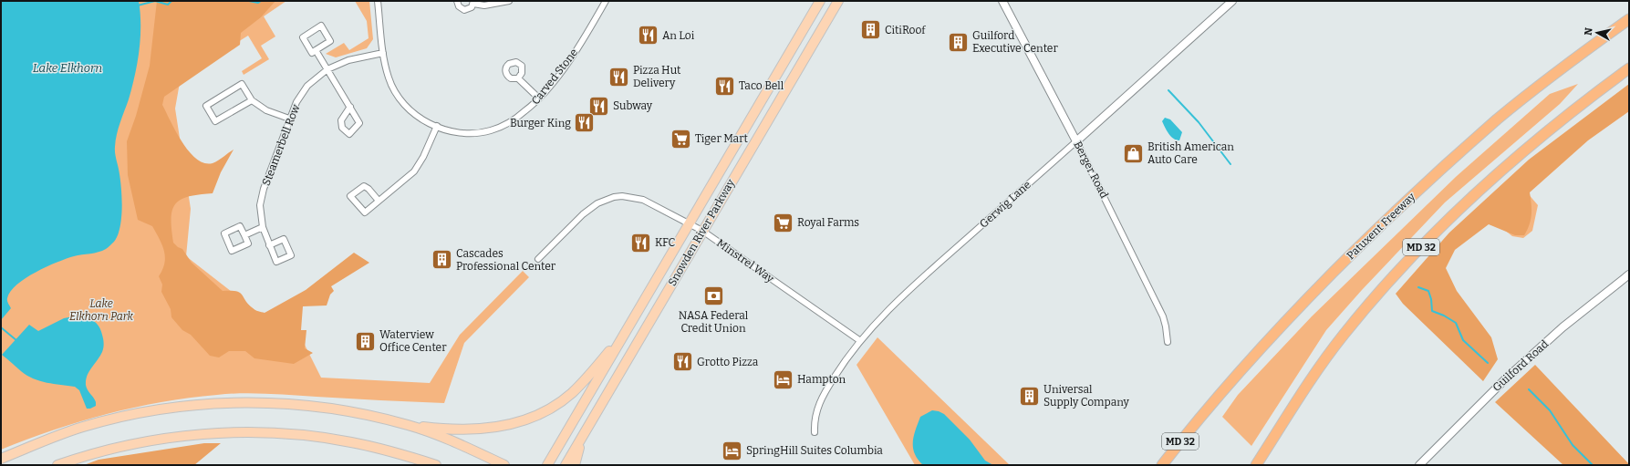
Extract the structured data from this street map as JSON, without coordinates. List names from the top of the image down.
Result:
{
  "streets": {
    "highway": ["Patuxent Freeway", "MD 32"],
    "main road": ["Snowden River Parkway"],
    "street": [
      "Carved Stone",
      "Steamerbell Row",
      "Berger Road",
      "Gerwig Lane",
      "Minstrel Way",
      "Guilford Road"
    ]
  },
  "crossings": [
    ["Carved Stone", "Steamerbell Row"],
    ["Berger Road", "Gerwig Lane"],
    ["Gerwig Lane", "Minstrel Way"],
    ["Snowden River Parkway", "Minstrel Way"]
  ],
  "water": ["Lake Elkhorn"],
  "parks": ["Lake Elkhorn Park"],
  "places": {
    "building": [
      "CitiRoof",
      "Guilford Executive Center",
      "Cascades Professional Center",
      "Waterview Office Center",
      "Universal Supply Company"
    ],
    "restaurant": [
      "An Loi",
      "Pizza Hut Delivery",
      "Taco Bell",
      "Subway",
      "Burger King",
      "KFC",
      "Grotto Pizza"
    ],
    "supermarket": ["Tiger Mart", "Royal Farms"],
    "shop": ["British American Auto Care"],
    "bank": ["NASA Federal Credit Union"],
    "hotel": ["Hampton", "SpringHill Suites Columbia"]
  },
  "north": "left"
}
